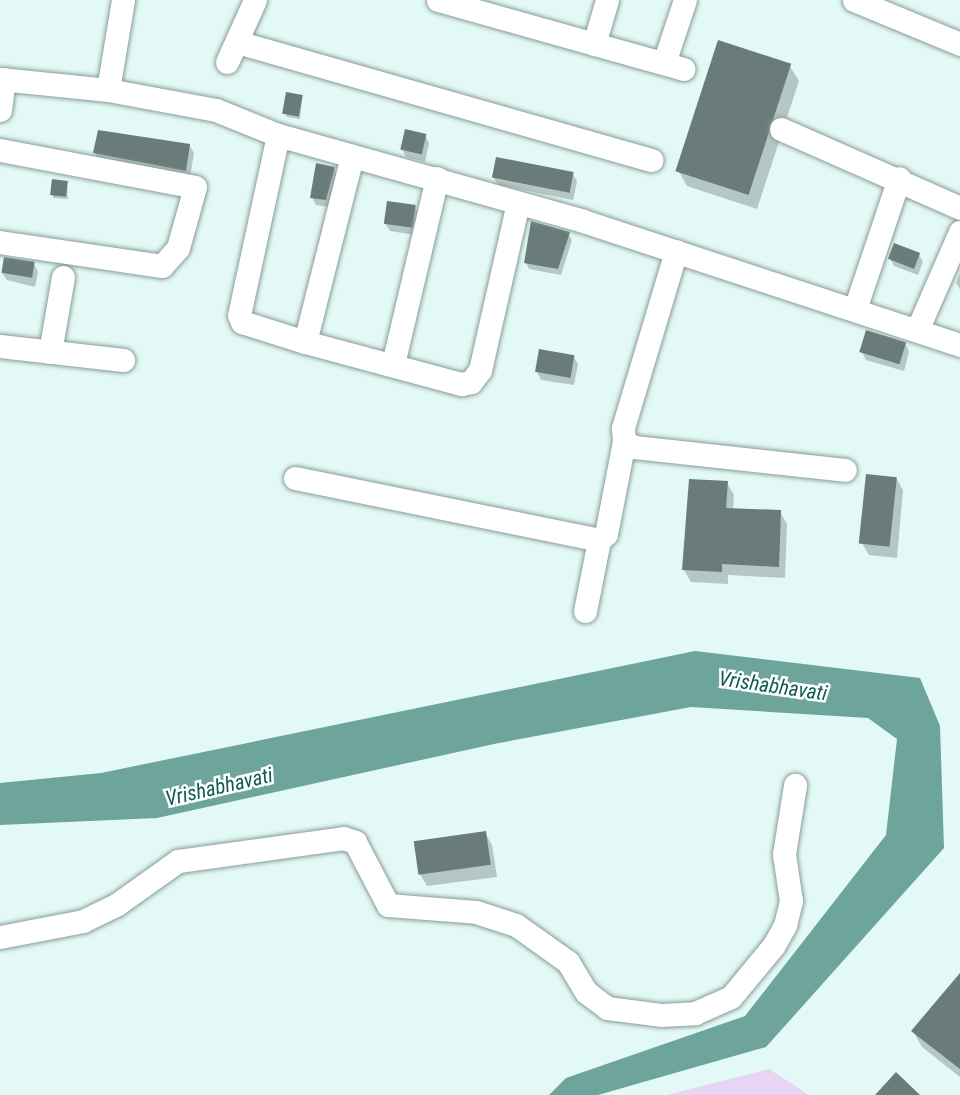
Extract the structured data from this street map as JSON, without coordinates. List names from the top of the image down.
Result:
{
  "water": ["Vrishabhavati"]
}
